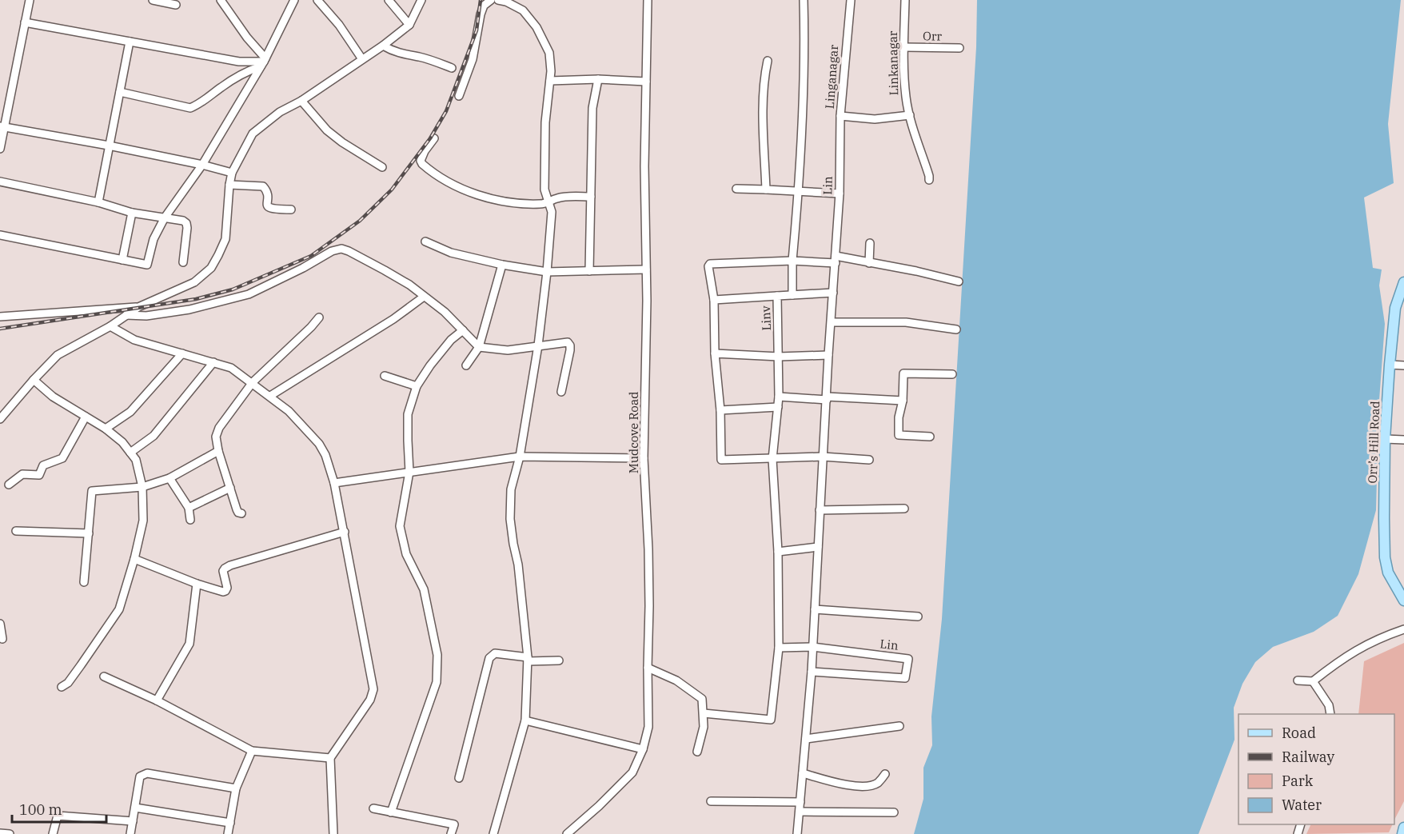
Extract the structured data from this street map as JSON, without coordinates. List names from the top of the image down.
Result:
{
  "streets": {
    "main road": ["Orr’s Hill Road"],
    "street": [
      "Orr",
      "Linkanagar",
      "Linganagar",
      "Lin",
      "Linv",
      "Mudcove Road"
    ]
  },
  "crossings": [
    ["Orr", "Linkanagar"],
    ["Linkanagar", "Linganagar"],
    ["Linganagar", "Lin"],
    ["Lin", "Linv"]
  ],
  "legend": [
    "Road",
    "Railway",
    "Park",
    "Water"
  ],
  "scale_bar": "100 m"
}
